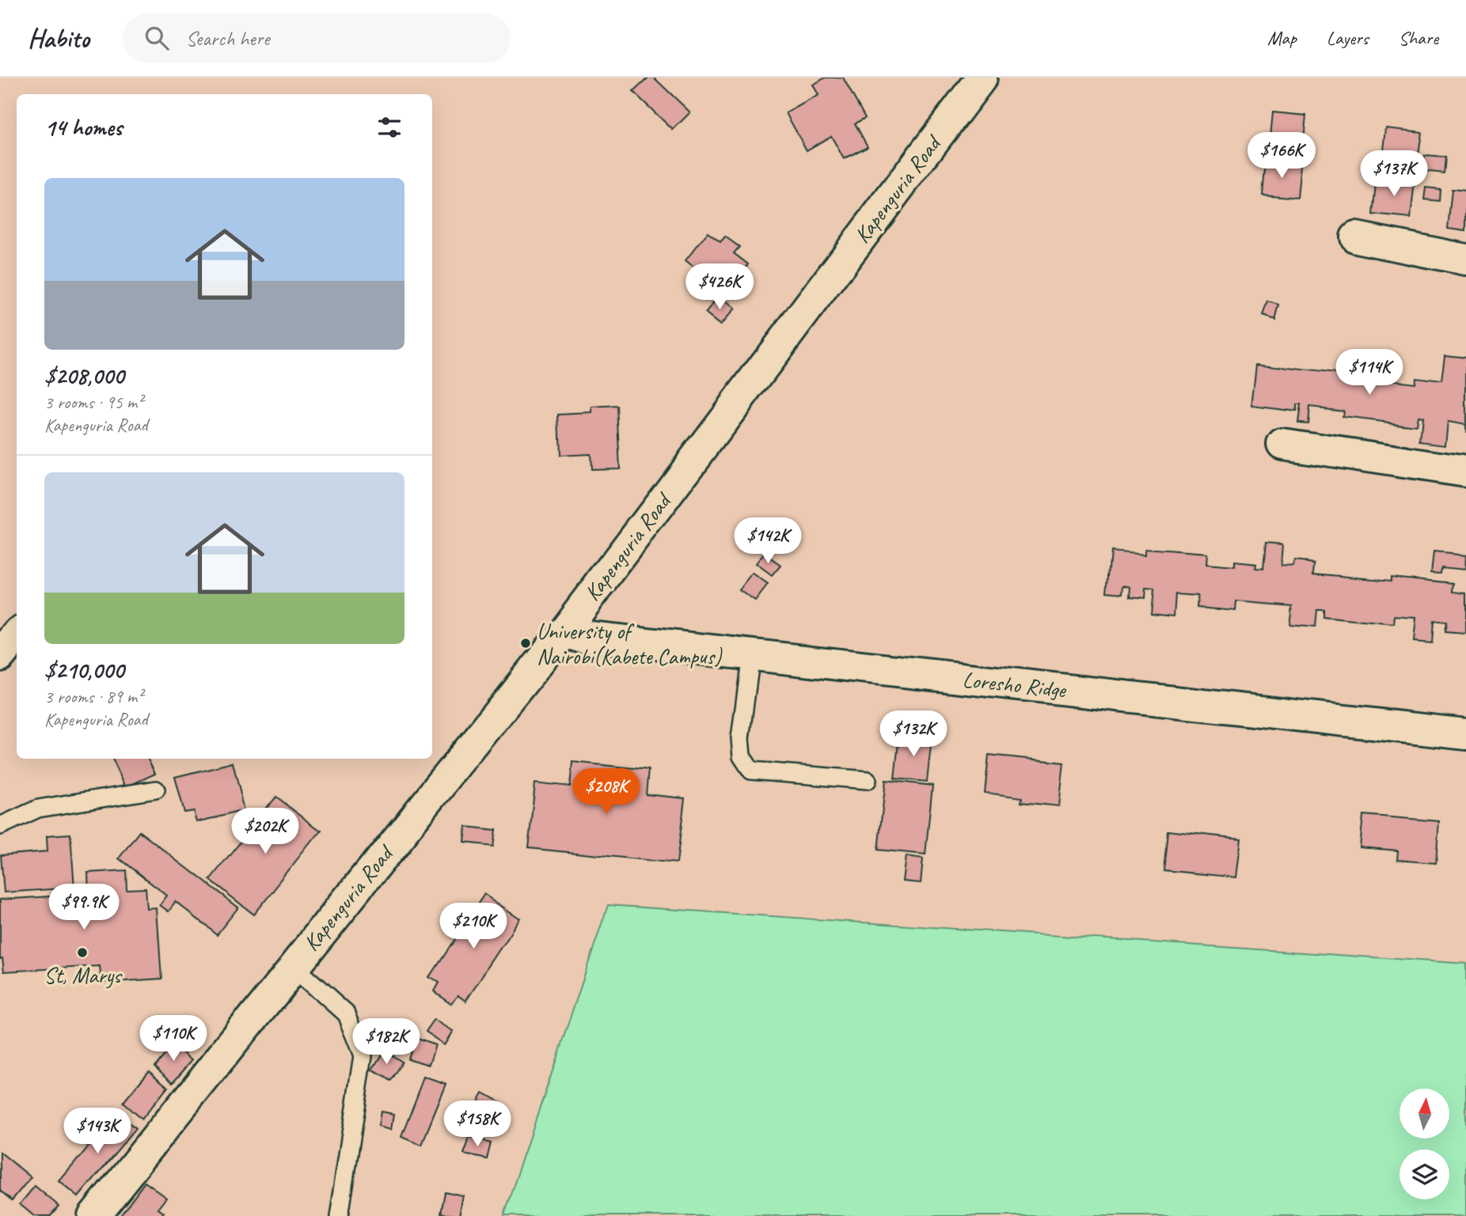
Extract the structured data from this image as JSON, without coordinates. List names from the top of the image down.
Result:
{
  "streets": {
    "street": ["Kapenguria Road", "Loresho Ridge"]
  },
  "crossings": [
    ["Kapenguria Road", "Loresho Ridge"]
  ],
  "places": ["University of Nairobi(Kabete Campus)", "St, Marys"],
  "north": "top",
  "page": {
    "header": "Habito",
    "search": "Search here",
    "nav": ["Map", "Layers", "Share"],
    "heading": "14 homes",
    "price": [
      "$166K",
      "$137K",
      "$426K",
      "$114K",
      "$142K",
      "$132K",
      "$208K",
      "$202K",
      "$99.9K",
      "$210K",
      "$110K",
      "$182K",
      "$158K",
      "$143K"
    ],
    "list": [
      {
        "name": "$208,000",
        "note": "3 rooms · 95 m² · Kapenguria Road"
      },
      {
        "name": "$210,000",
        "note": "3 rooms · 89 m² · Kapenguria Road"
      }
    ]
  }
}
